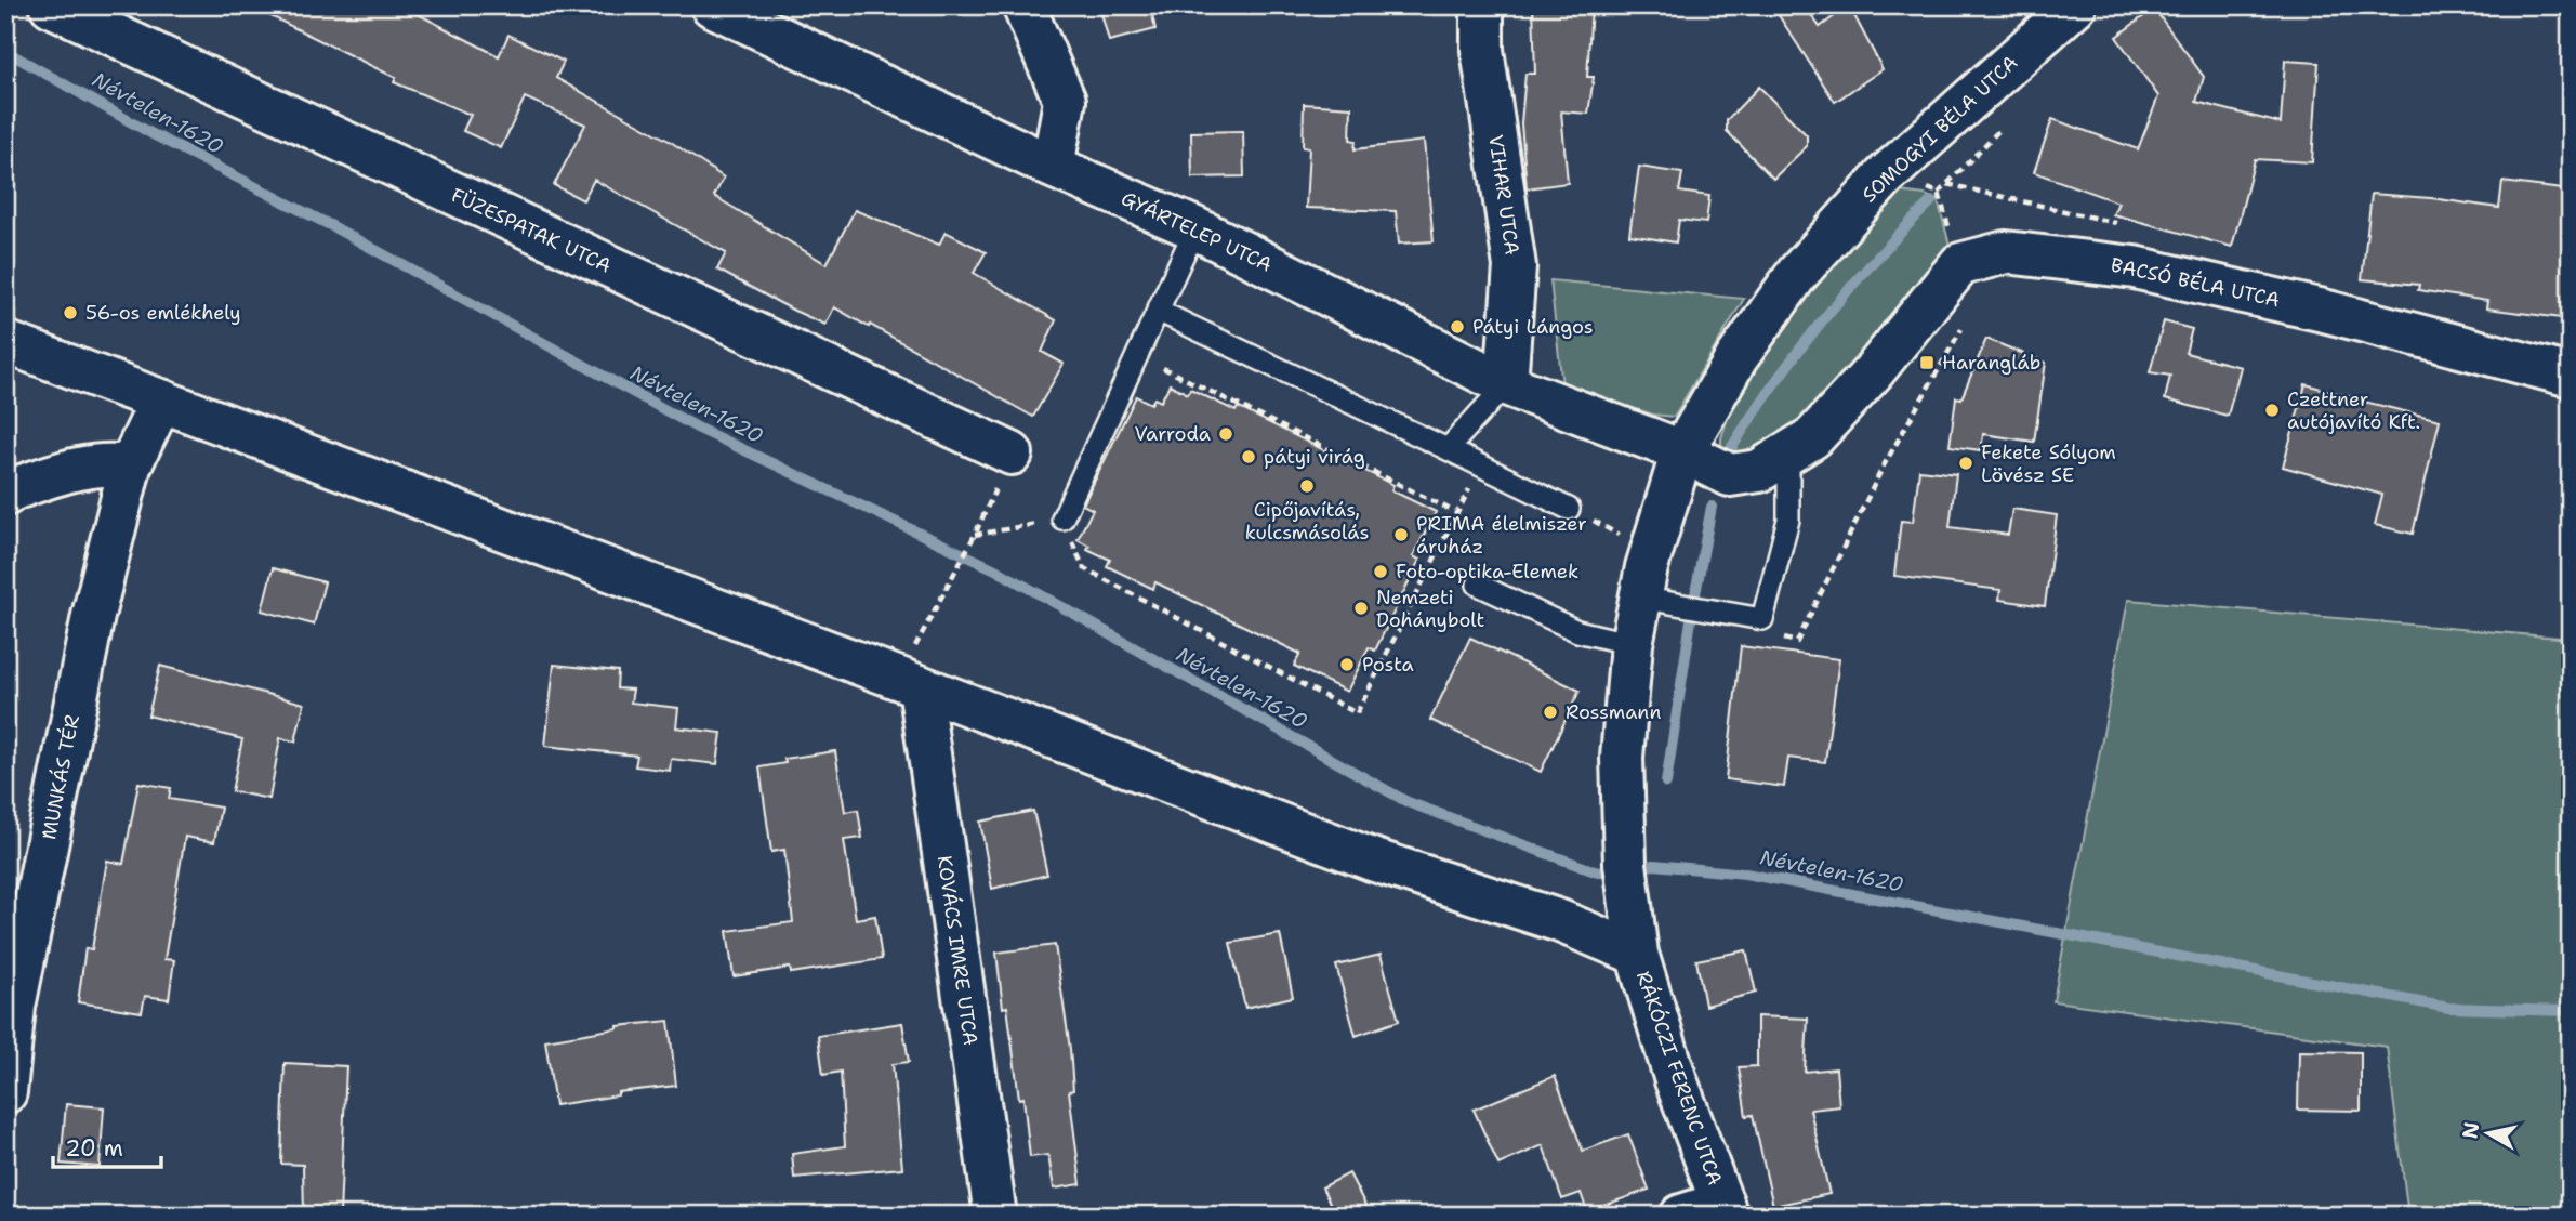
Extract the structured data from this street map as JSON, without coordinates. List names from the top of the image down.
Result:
{
  "streets": {
    "street": [
      "SOMOGYI BÉLA UTCA",
      "VIHAR UTCA",
      "FÜZESPATAK UTCA",
      "GYÁRTELEP UTCA",
      "BACSÓ BÉLA UTCA",
      "MUNKÁS TÉR",
      "KOVÁCS IMRE UTCA",
      "RÁKÓCZI FERENC UTCA"
    ]
  },
  "crossings": [
    ["SOMOGYI BÉLA UTCA", "GYÁRTELEP UTCA"],
    ["SOMOGYI BÉLA UTCA", "RÁKÓCZI FERENC UTCA"],
    ["VIHAR UTCA", "GYÁRTELEP UTCA"]
  ],
  "water": ["Névtelen-1620"],
  "places": {
    "other": [
      "56-os emlékhely",
      "Pátyi Lángos",
      "Czettner autójavító Kft.",
      "Varroda",
      "pátyi virág",
      "Fekete Sólyom Lövész SE",
      "Cipőjavítás, kulcsmásolás",
      "PRIMA élelmiszer áruház",
      "Foto-optika-Elemek",
      "Nemzeti Dohánybolt",
      "Posta",
      "Rossmann"
    ],
    "transit": ["Harangláb"]
  },
  "scale_bar": "20 m",
  "north": "left"
}
